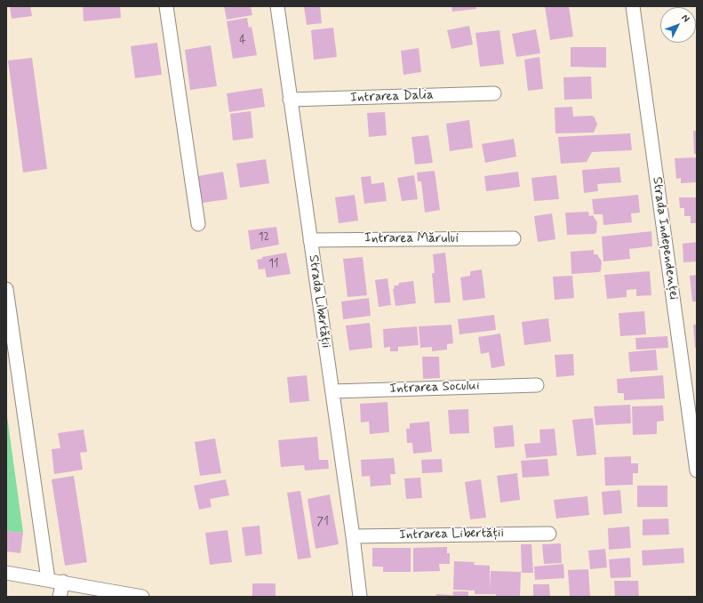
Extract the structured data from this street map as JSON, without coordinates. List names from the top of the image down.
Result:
{
  "streets": {
    "street": [
      "Intrarea Dalia",
      "Strada Independenței",
      "Intrarea Mărului",
      "Strada Libertății",
      "Intrarea Socului",
      "Intrarea Libertății"
    ]
  },
  "crossings": [
    ["Intrarea Dalia", "Strada Libertății"],
    ["Intrarea Mărului", "Strada Libertății"],
    ["Strada Libertății", "Intrarea Socului"],
    ["Strada Libertății", "Intrarea Libertății"]
  ],
  "house_numbers": [
    "4",
    "12",
    "11",
    "71"
  ],
  "north": "top right"
}
